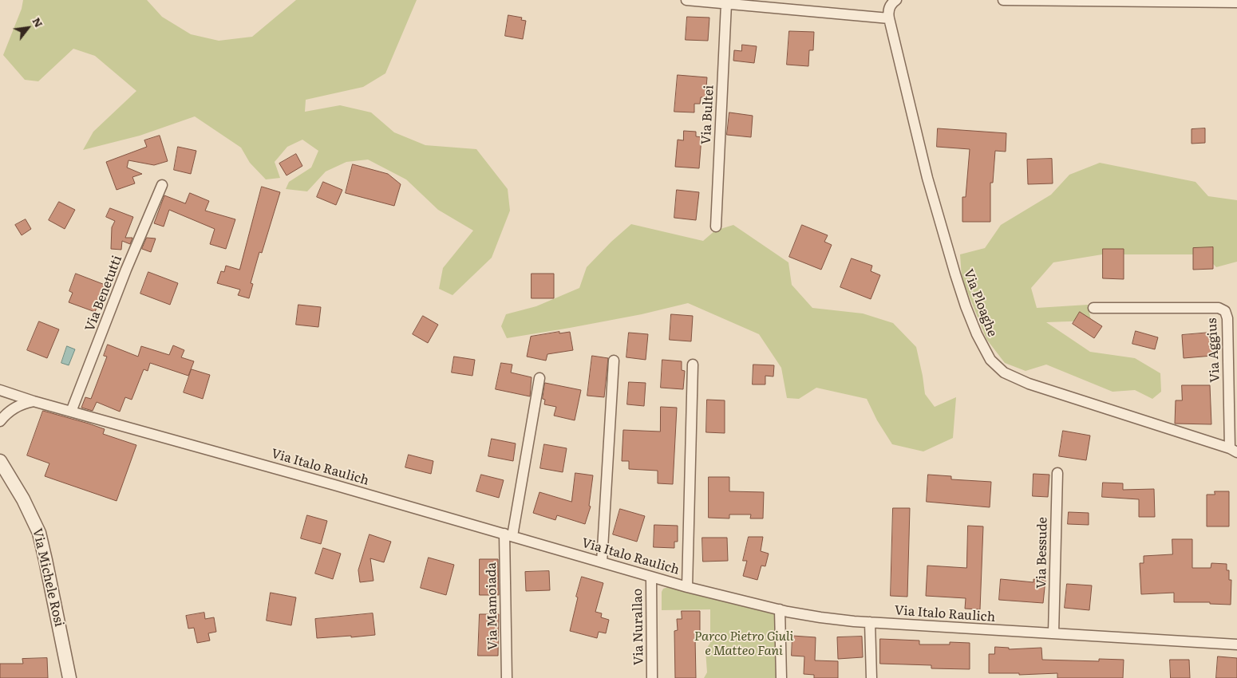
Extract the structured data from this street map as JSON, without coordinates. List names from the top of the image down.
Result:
{
  "streets": {
    "street": [
      "Via Bultei",
      "Via Benetutti",
      "Via Ploaghe",
      "Via Aggius",
      "Via Italo Raulich",
      "Via Bessude",
      "Via Michele Rosi",
      "Via Mamoiada",
      "Via Nurallao"
    ]
  },
  "crossings": [
    ["Via Benetutti", "Via Italo Raulich"],
    ["Via Ploaghe", "Via Aggius"],
    ["Via Italo Raulich", "Via Bessude"],
    ["Via Italo Raulich", "Via Mamoiada"],
    ["Via Italo Raulich", "Via Nurallao"]
  ],
  "parks": ["Parco Pietro Giuli e Matteo Fani"],
  "north": "top right"
}
